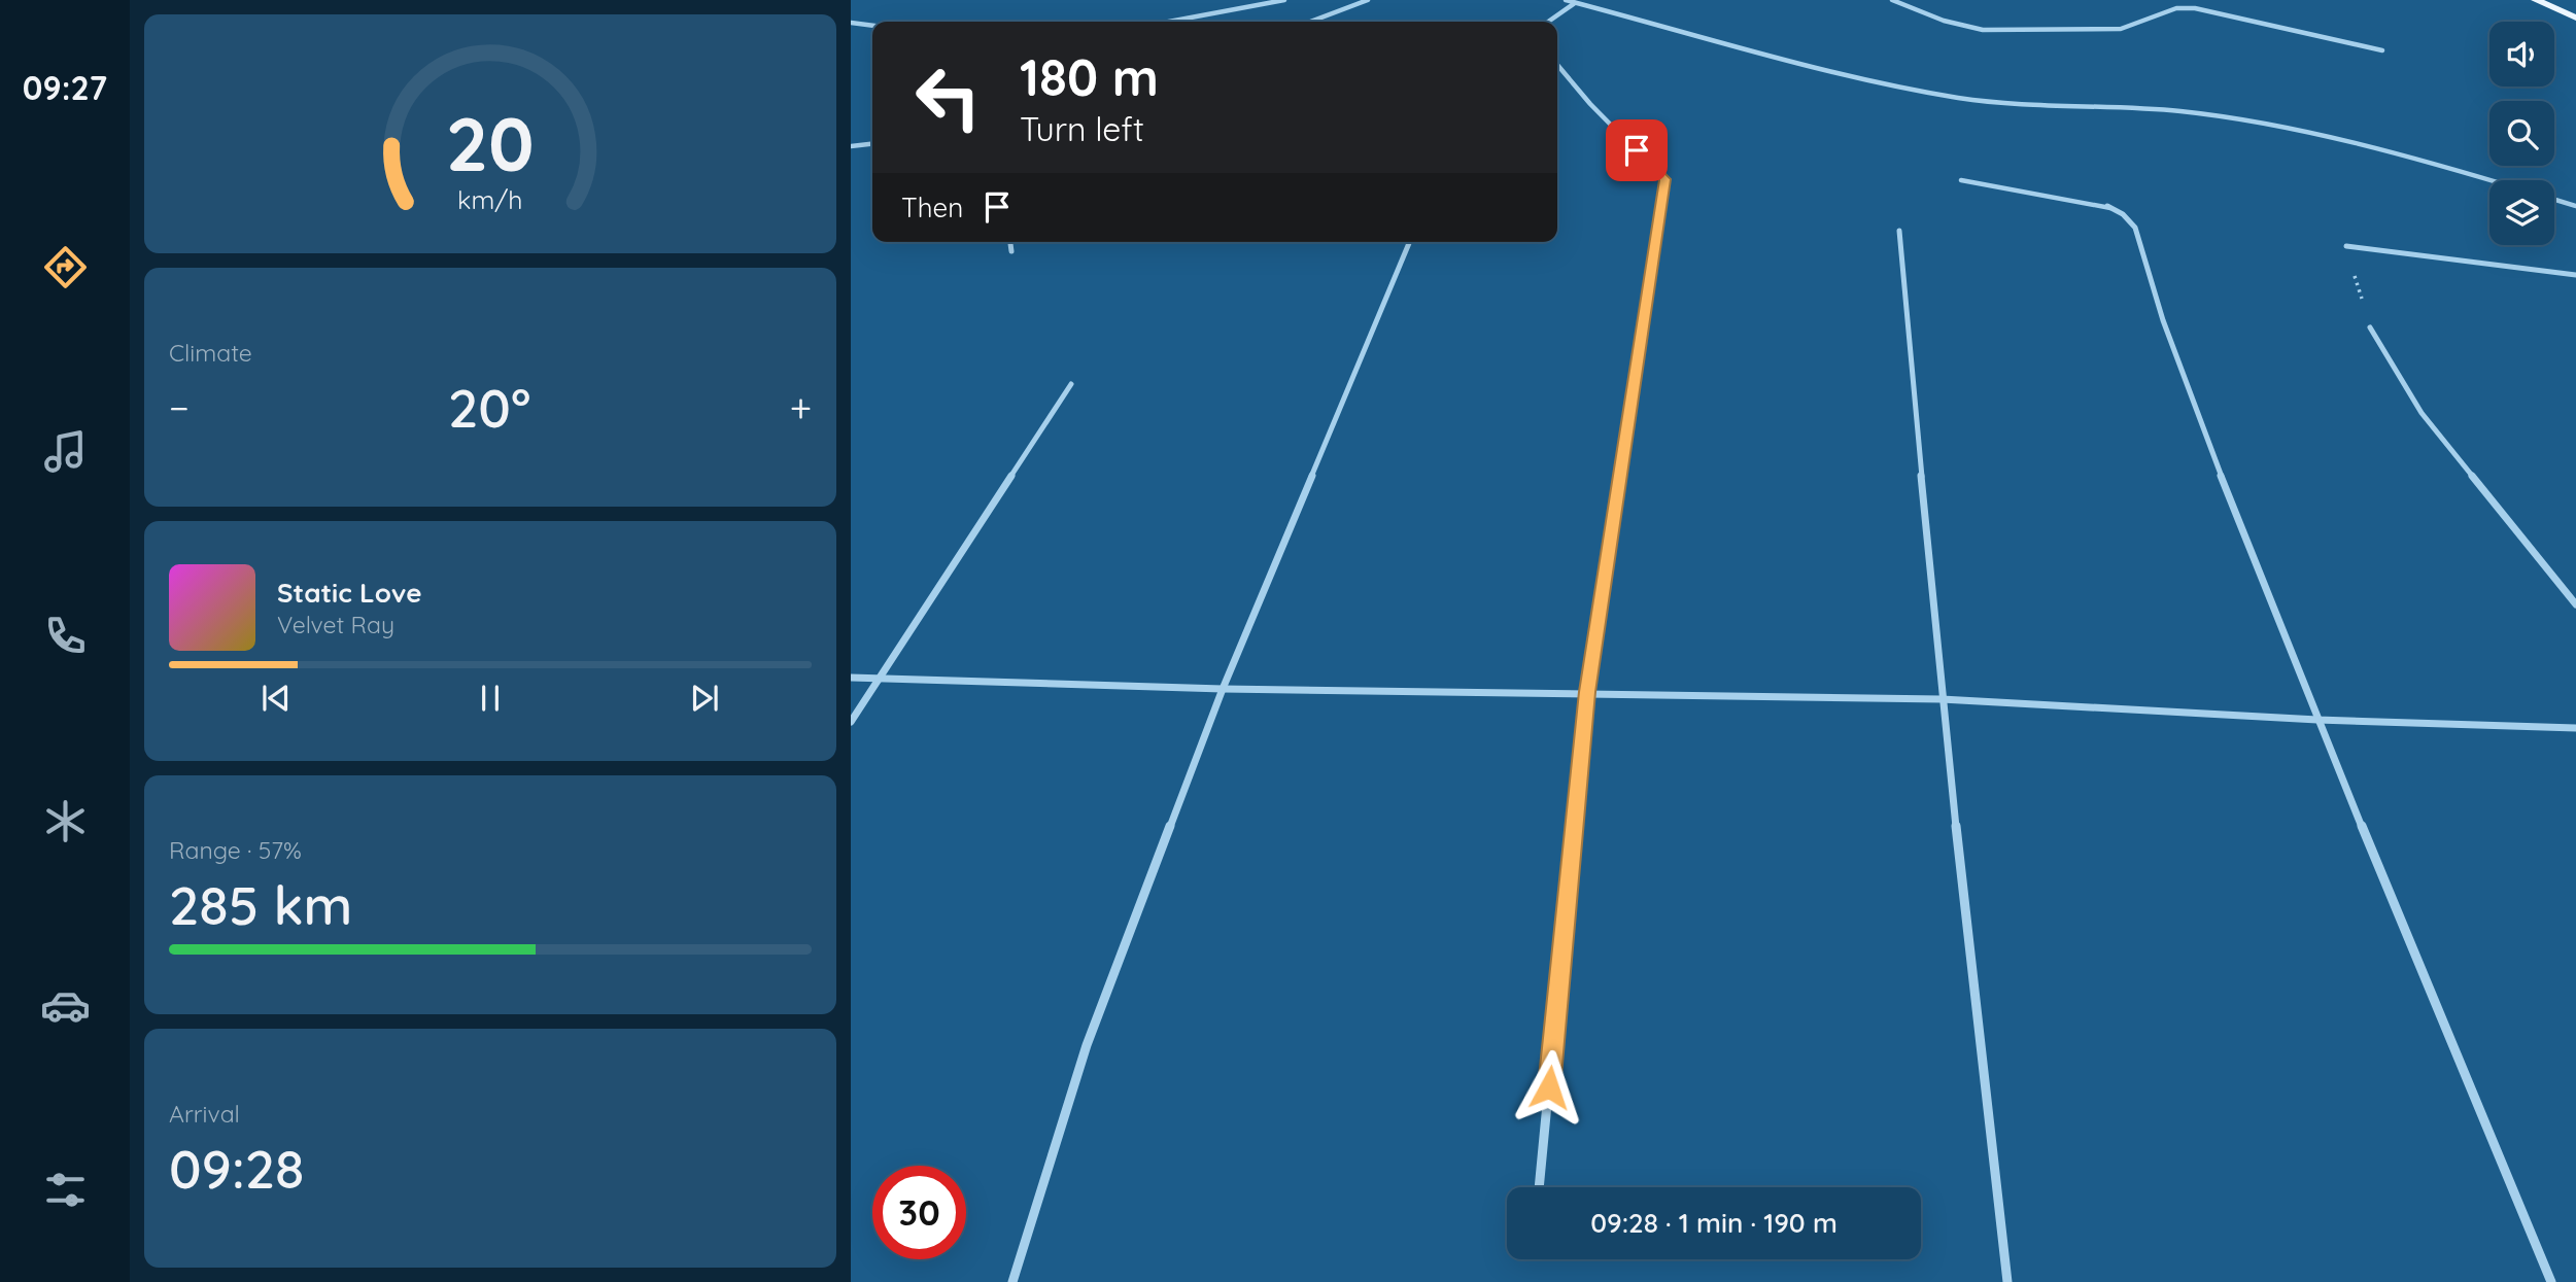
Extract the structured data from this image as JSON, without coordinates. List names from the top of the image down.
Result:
{
  "page": {
    "tabs": "09:27",
    "turn": ["180 m", "Turn left"],
    "then": "Then",
    "tile": [
      "Climate",
      ["Range · 57%", "285 km"],
      ["Arrival", "09:28"]
    ],
    "heat": ["−", "20°", "+"],
    "song": ["Static Love", "Velvet Ray"],
    "limit": "30",
    "trip": "09:28 · 1 min · 190 m",
    "gauge": ["20", "km/h"]
  }
}
